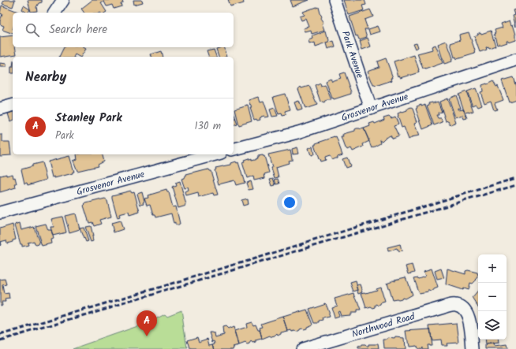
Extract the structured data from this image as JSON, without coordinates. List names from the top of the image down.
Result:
{
  "streets": {
    "street": ["Park Avenue", "Grosvenor Avenue", "Northwood Road"]
  },
  "crossings": [
    ["Park Avenue", "Grosvenor Avenue"]
  ],
  "page": {
    "search": "Search here",
    "heading": "Nearby",
    "list": [
      {
        "mark": "A",
        "name": "Stanley Park",
        "note": "Park",
        "value": "130 m"
      }
    ],
    "map_buttons": ["+", "−"],
    "pins": "A"
  }
}
